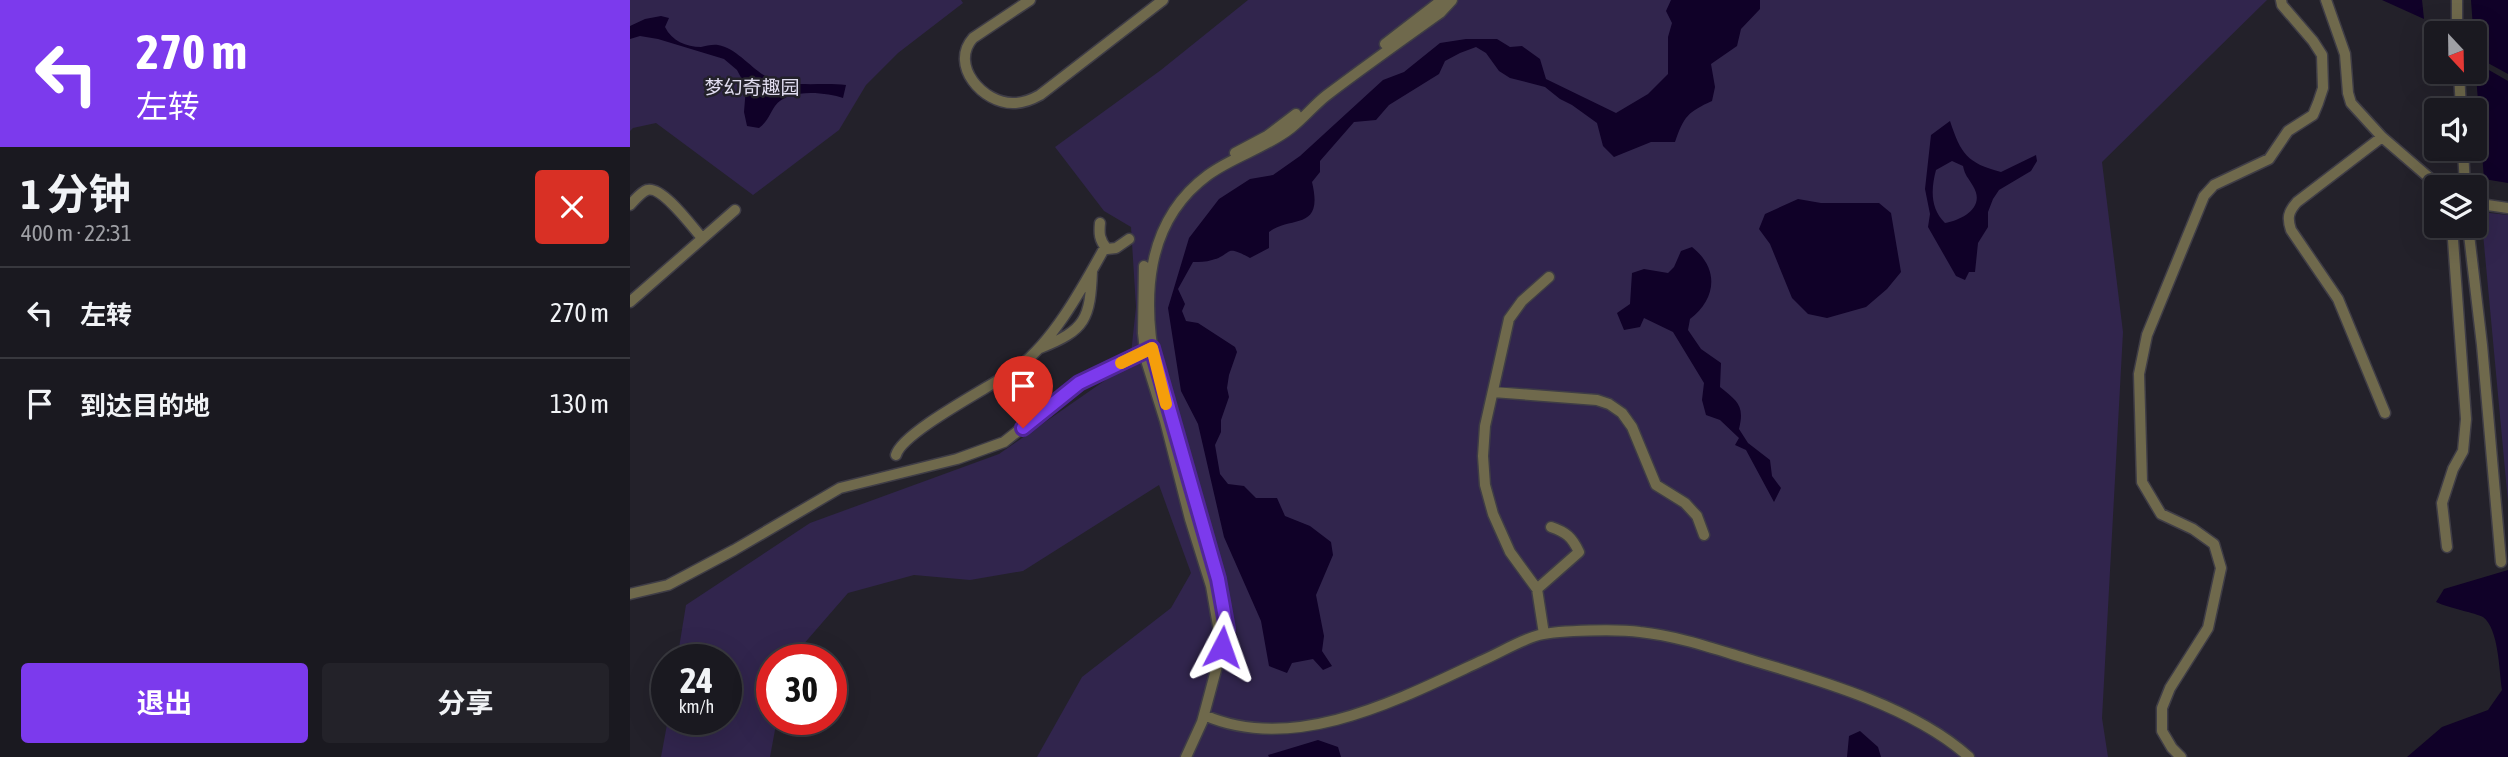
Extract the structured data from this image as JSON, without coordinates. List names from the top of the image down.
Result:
{
  "parks": ["梦幻奇趣园"],
  "north": "bottom",
  "page": {
    "turn": ["270 m", "左转"],
    "heading": ["1 分钟", "400 m · 22:31"],
    "list": [
      {
        "name": "左转",
        "value": "270 m"
      },
      {
        "name": "到达目的地",
        "value": "130 m"
      }
    ],
    "speed": "24 km/h",
    "limit": "30",
    "buttons": ["退出", "分享"]
  }
}
